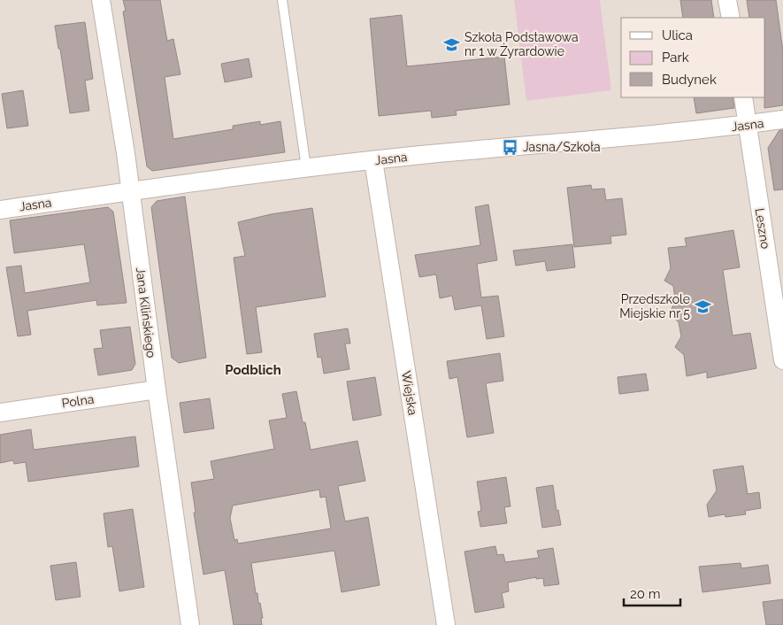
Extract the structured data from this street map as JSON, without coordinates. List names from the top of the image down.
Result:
{
  "streets": {
    "street": [
      "Jasna",
      "Leszno",
      "Jana Kilińskiego",
      "Wiejska",
      "Polna"
    ]
  },
  "crossings": [
    ["Jasna", "Leszno"],
    ["Jasna", "Jana Kilińskiego"],
    ["Jasna", "Wiejska"],
    ["Jana Kilińskiego", "Polna"]
  ],
  "districts": ["Podblich"],
  "places": {
    "school or university": ["Szkoła Podstawowa nr 1 w Żyrardowie", "Przedszkole Miejskie nr 5"],
    "bus stop": ["Jasna/Szkoła"]
  },
  "legend": ["Ulica", "Park", "Budynek"],
  "scale_bar": "20 m"
}
